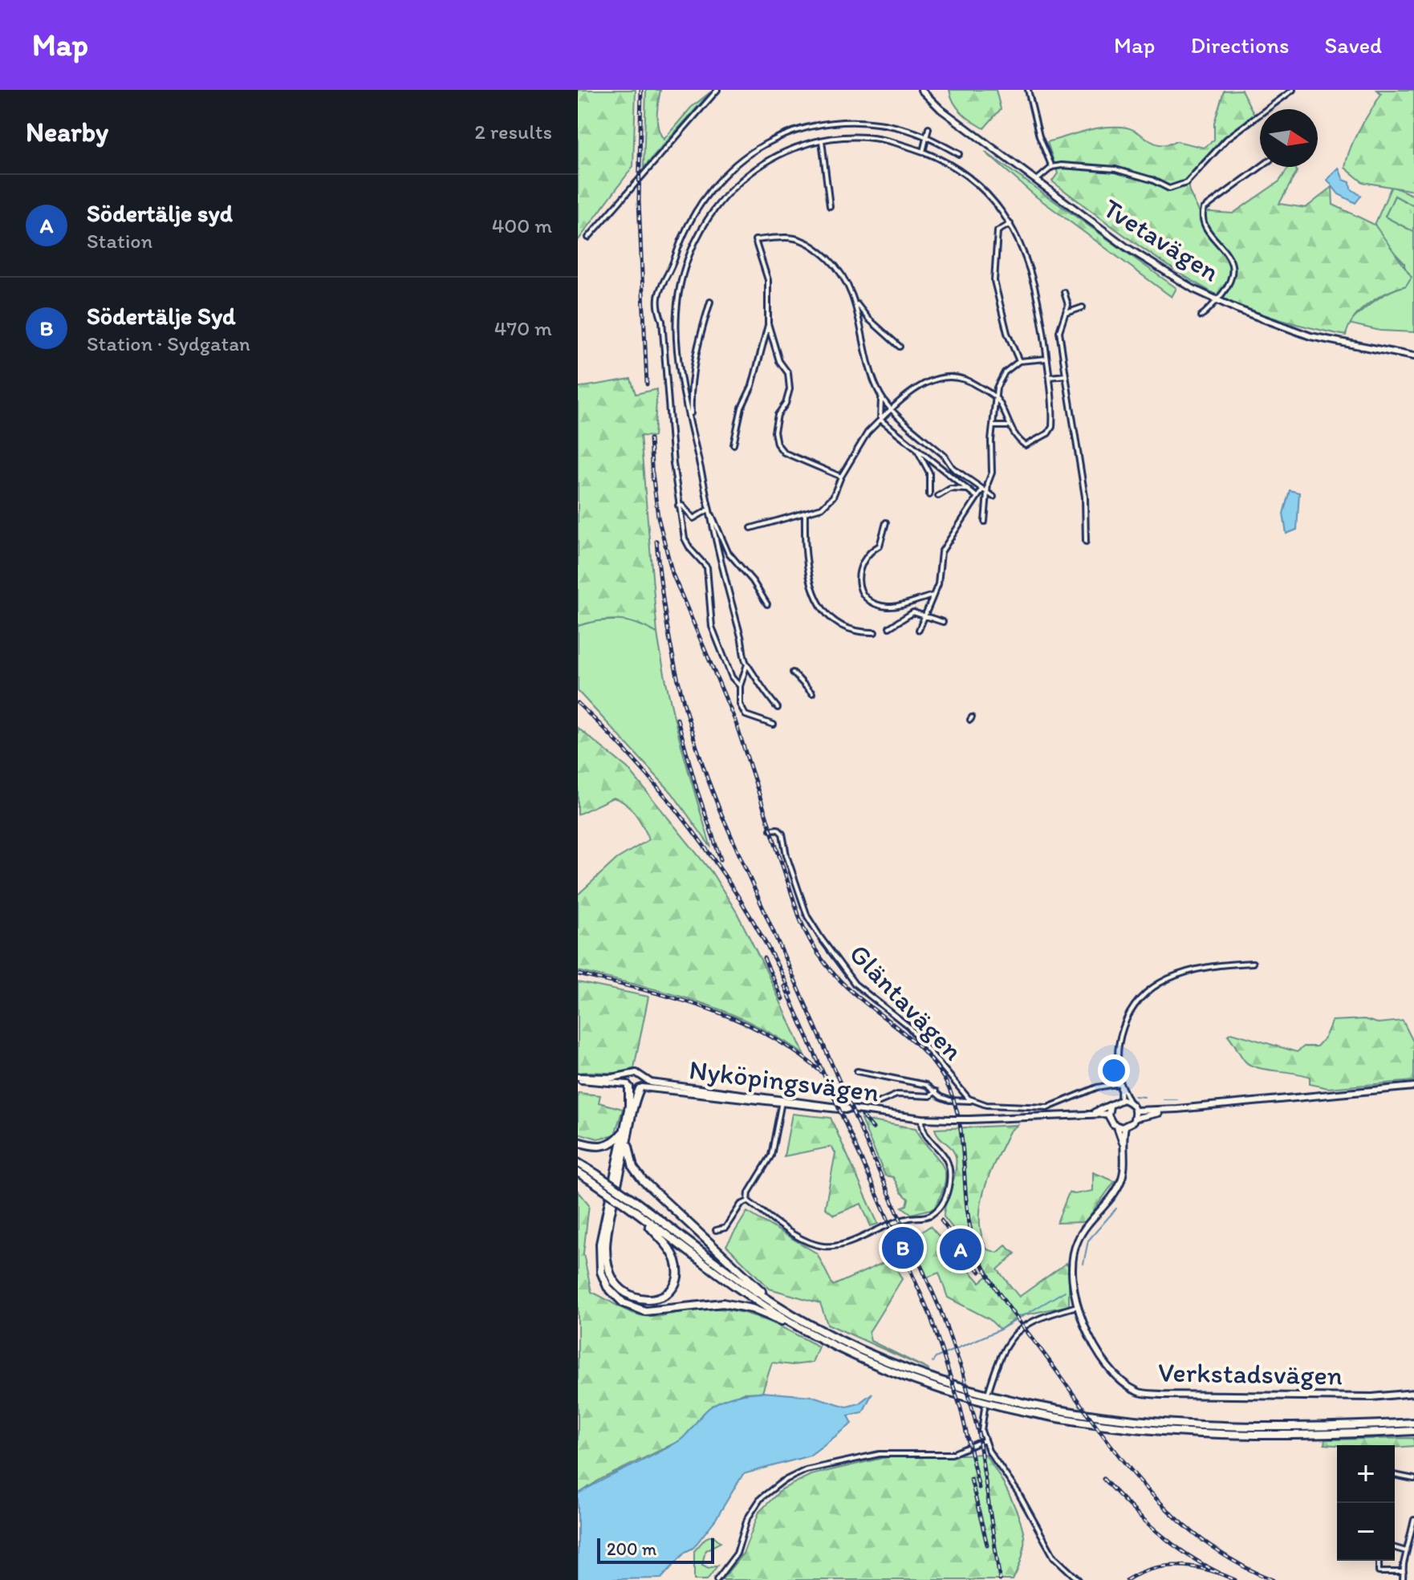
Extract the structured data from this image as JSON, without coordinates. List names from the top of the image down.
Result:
{
  "streets": {
    "main road": ["Tvetavägen", "Nyköpingsvägen", "Verkstadsvägen"],
    "street": ["Gläntavägen"]
  },
  "crossings": [
    ["Nyköpingsvägen", "Verkstadsvägen"]
  ],
  "scale_bar": "200 m",
  "north": "right",
  "page": {
    "header": "Map",
    "nav": ["Map", "Directions", "Saved"],
    "heading": ["Nearby", "2 results"],
    "list": [
      {
        "mark": "A",
        "name": "Södertälje syd",
        "note": "Station",
        "value": "400 m"
      },
      {
        "mark": "B",
        "name": "Södertälje Syd",
        "note": "Station · Sydgatan",
        "value": "470 m"
      }
    ],
    "pins": ["B", "A"],
    "map_buttons": ["+", "−"],
    "scale": "200 m"
  }
}
